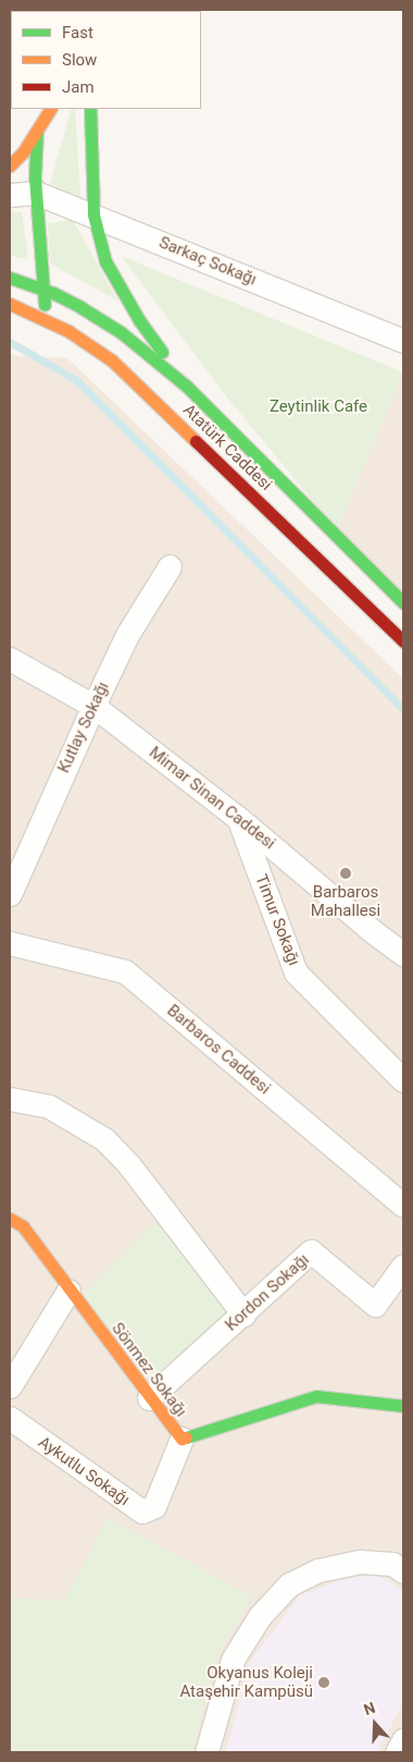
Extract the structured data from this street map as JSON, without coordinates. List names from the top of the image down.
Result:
{
  "streets": {
    "street": [
      "Sarkaç Sokağı",
      "Atatürk Caddesi",
      "Kutlay Sokağı",
      "Mimar Sinan Caddesi",
      "Timur Sokağı",
      "Barbaros Caddesi",
      "Kordon Sokağı",
      "Sönmez Sokağı",
      "Aykutlu Sokağı"
    ]
  },
  "crossings": [
    ["Kutlay Sokağı", "Mimar Sinan Caddesi"],
    ["Mimar Sinan Caddesi", "Timur Sokağı"],
    ["Kordon Sokağı", "Sönmez Sokağı"],
    ["Sönmez Sokağı", "Aykutlu Sokağı"]
  ],
  "parks": ["Zeytinlik Cafe"],
  "places": ["Barbaros Mahallesi", "Okyanus Koleji Ataşehir Kampüsü"],
  "legend": ["Fast", "Slow", "Jam"],
  "north": "top"
}
